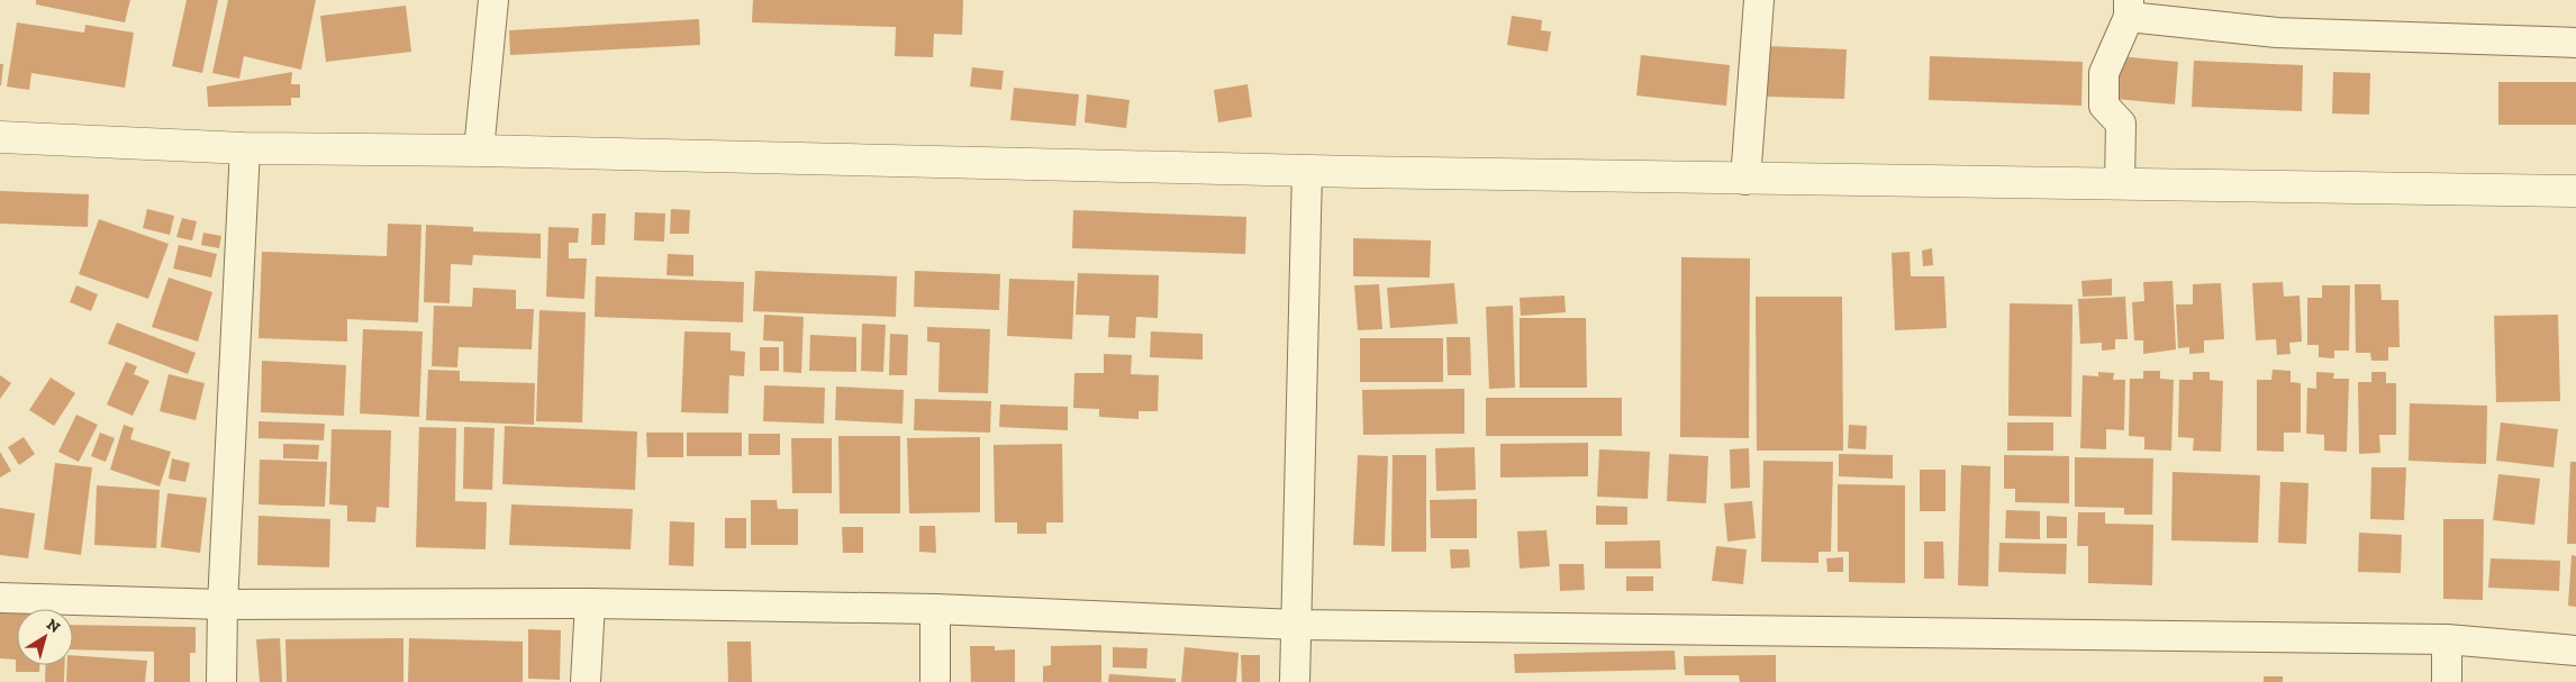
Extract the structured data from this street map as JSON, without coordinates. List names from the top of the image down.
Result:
{
  "north": "top right"
}
